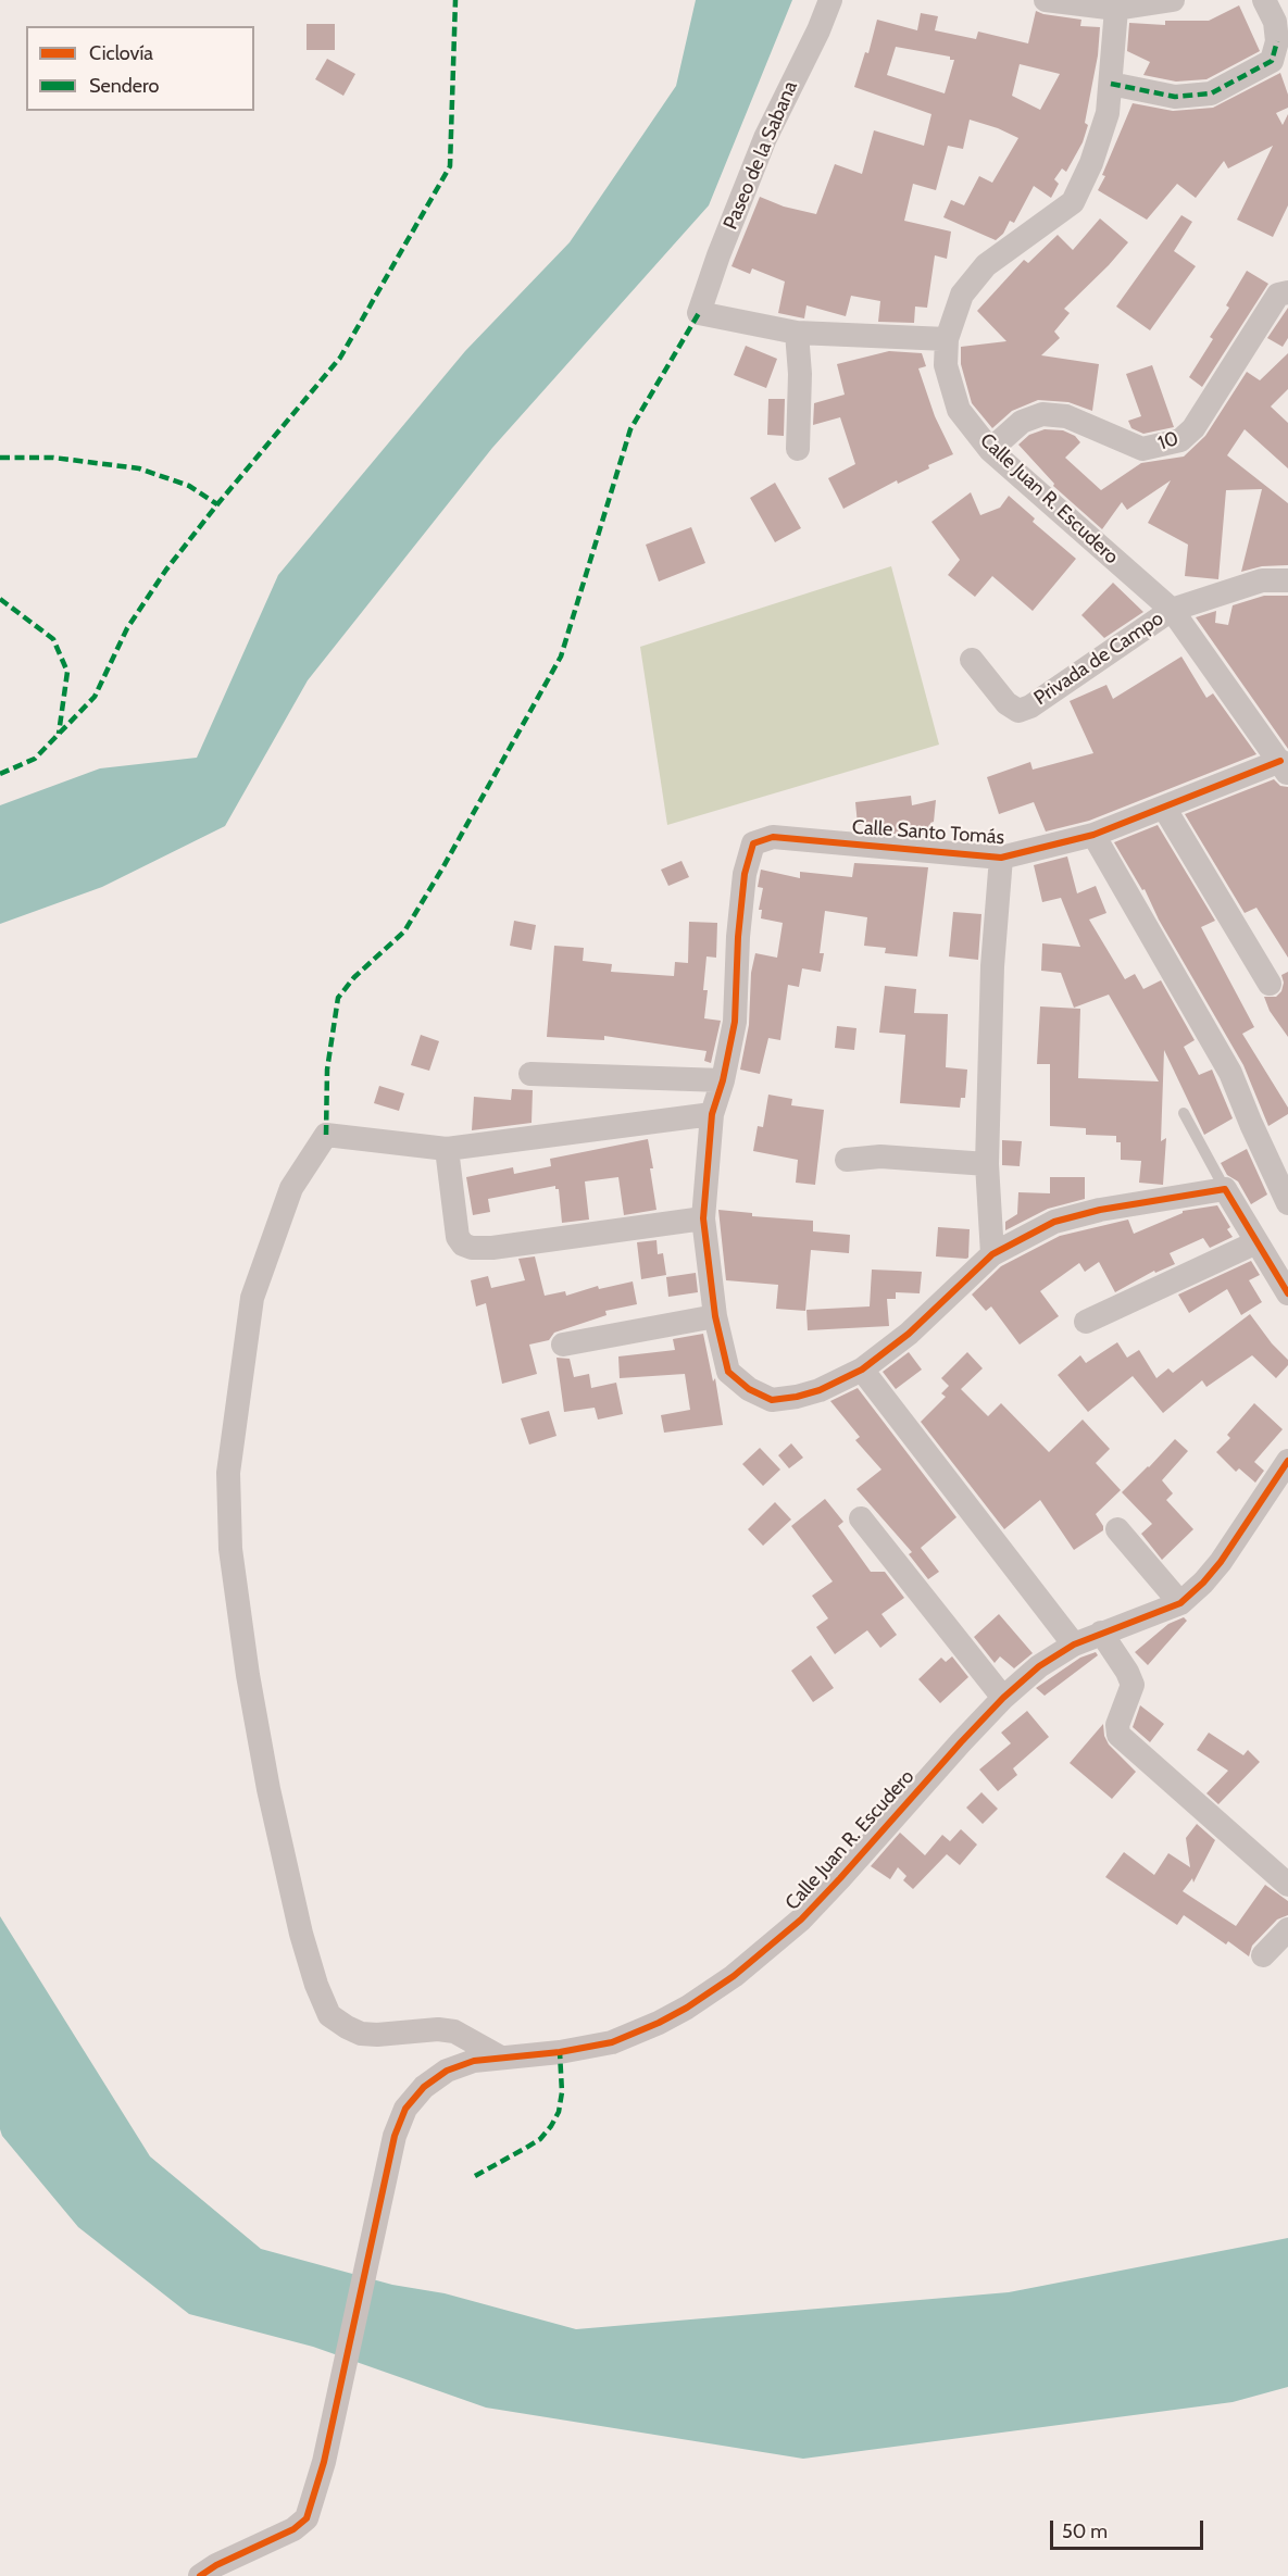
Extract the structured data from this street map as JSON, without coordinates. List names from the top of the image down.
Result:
{
  "streets": {
    "street": [
      "Paseo de la Sabana",
      "10",
      "Calle Juan R. Escudero",
      "Privada de Campo",
      "Calle Santo Tomás"
    ]
  },
  "crossings": [
    ["10", "Calle Juan R. Escudero"],
    ["Calle Juan R. Escudero", "Privada de Campo"],
    ["Calle Juan R. Escudero", "Calle Santo Tomás"]
  ],
  "legend": ["Ciclovía", "Sendero"],
  "scale_bar": "50 m"
}
